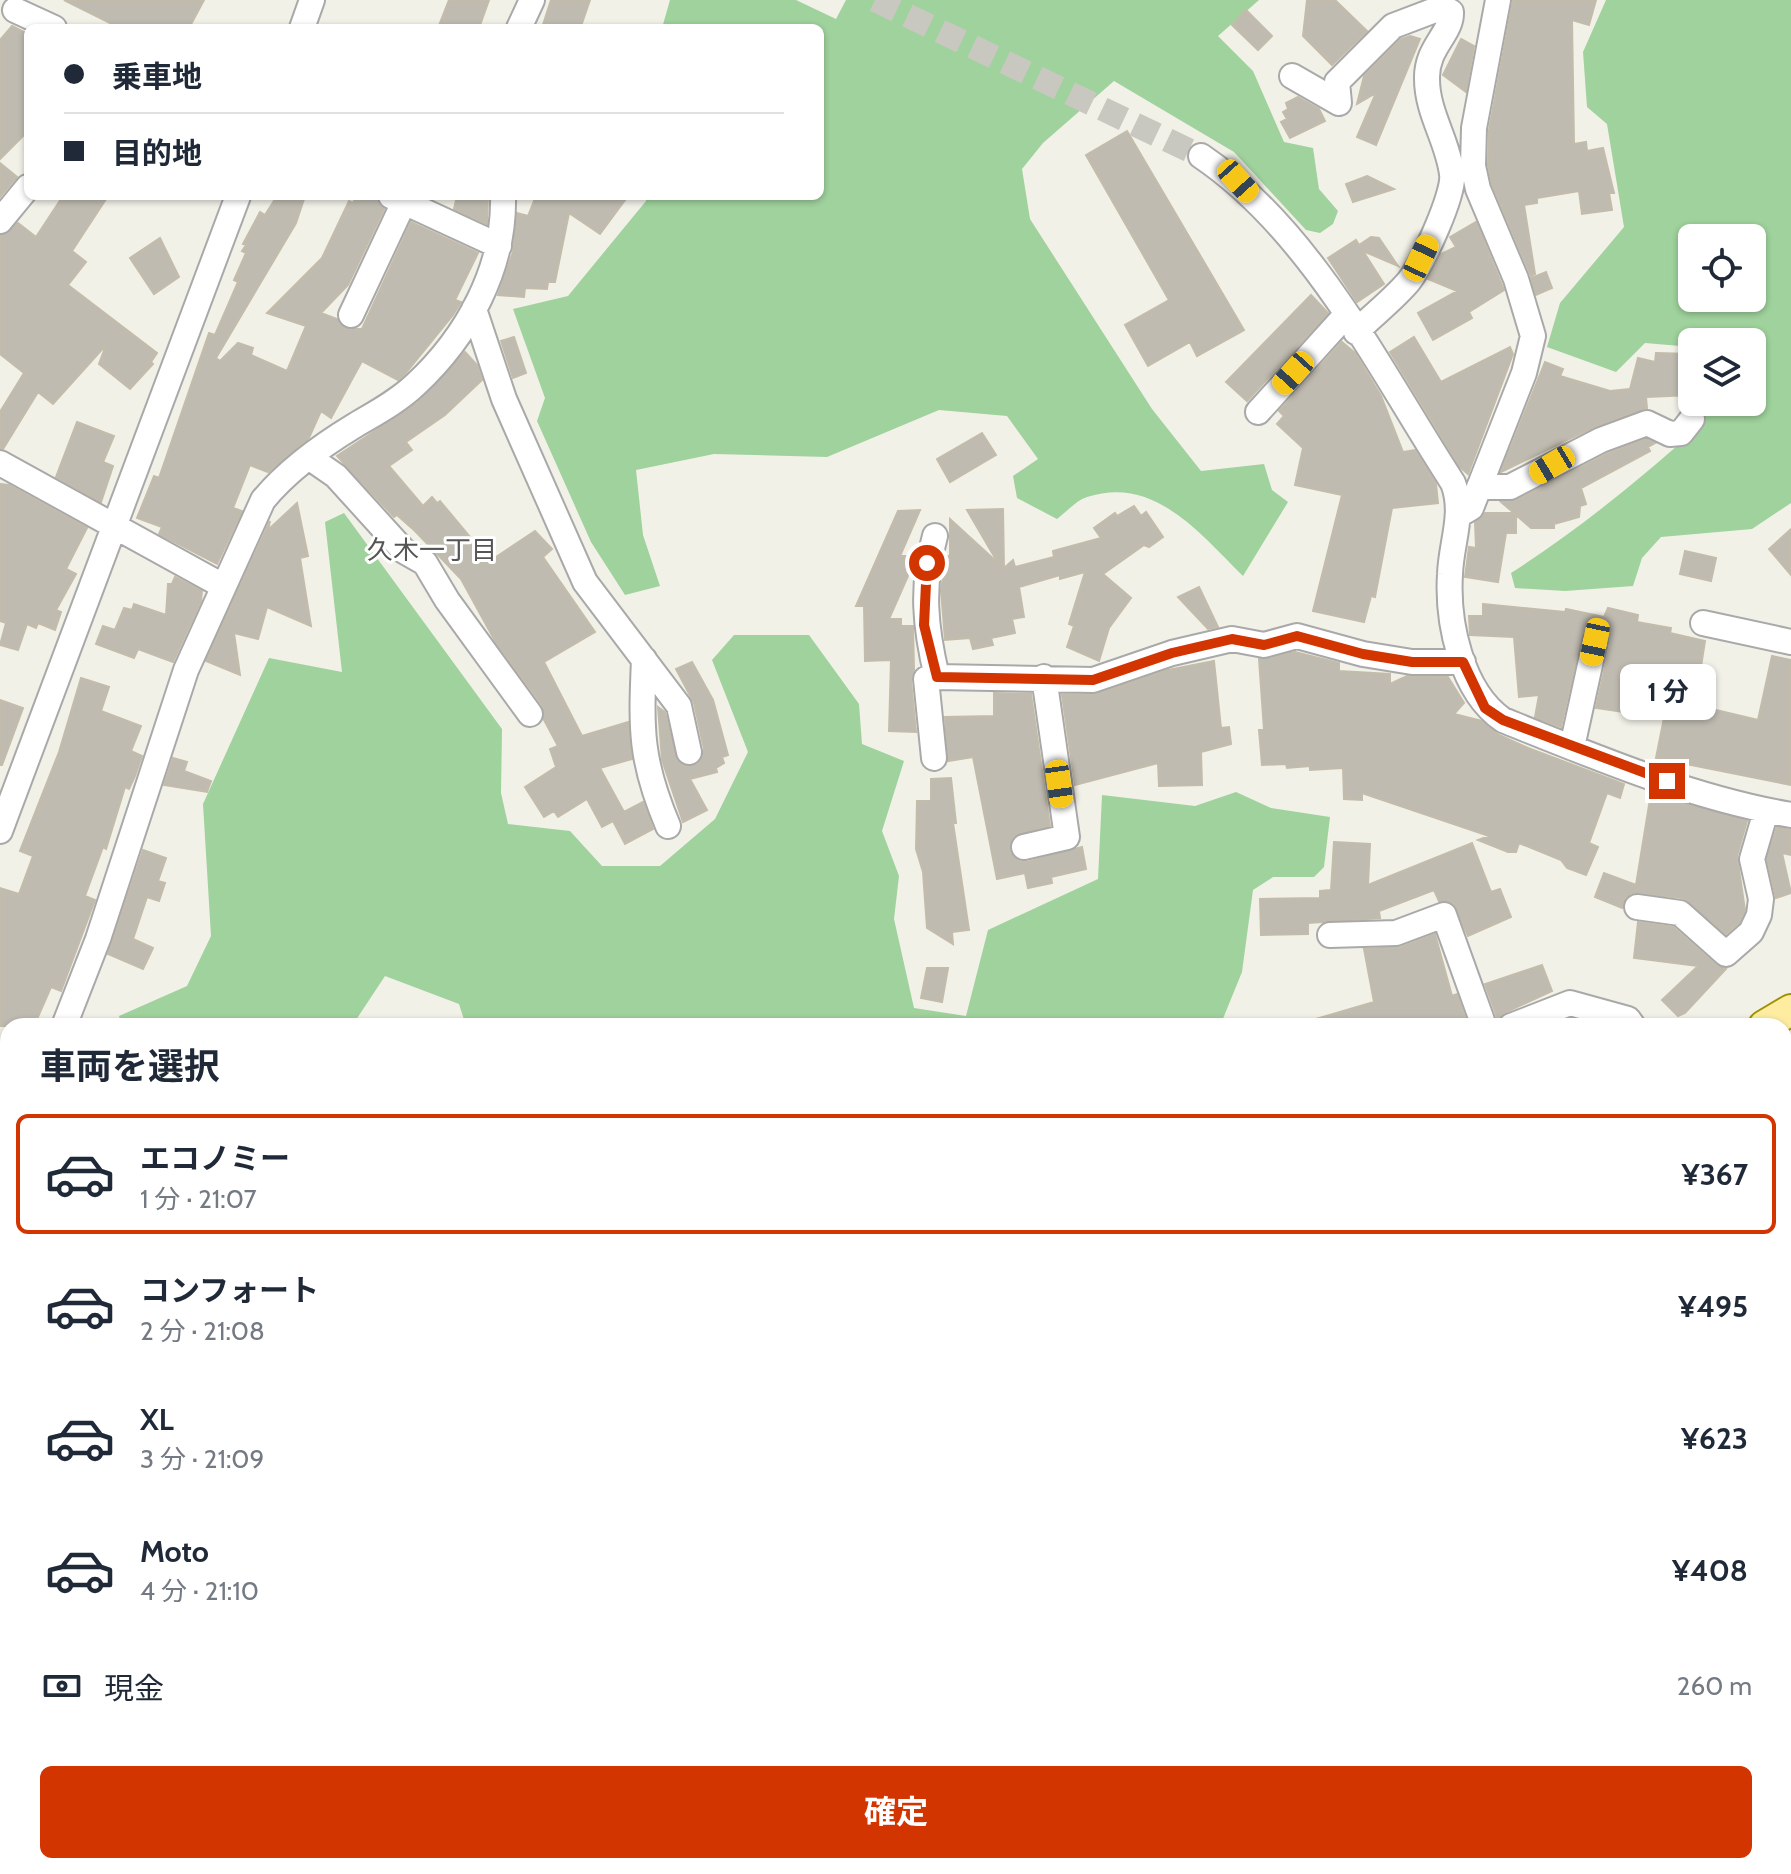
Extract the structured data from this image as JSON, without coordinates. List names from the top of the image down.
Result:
{
  "districts": ["久木一丁目"],
  "page": {
    "banner": ["乗車地", "目的地"],
    "bubble": "1 分",
    "heading": "車両を選択",
    "list": [
      {
        "name": "エコノミー",
        "note": "1 分 · 21:07",
        "value": "¥367"
      },
      {
        "name": "コンフォート",
        "note": "2 分 · 21:08",
        "value": "¥495"
      },
      {
        "name": "XL",
        "note": "3 分 · 21:09",
        "value": "¥623"
      },
      {
        "name": "Moto",
        "note": "4 分 · 21:10",
        "value": "¥408"
      }
    ],
    "pay": ["現金", "260 m"],
    "buttons": "確定"
  }
}
